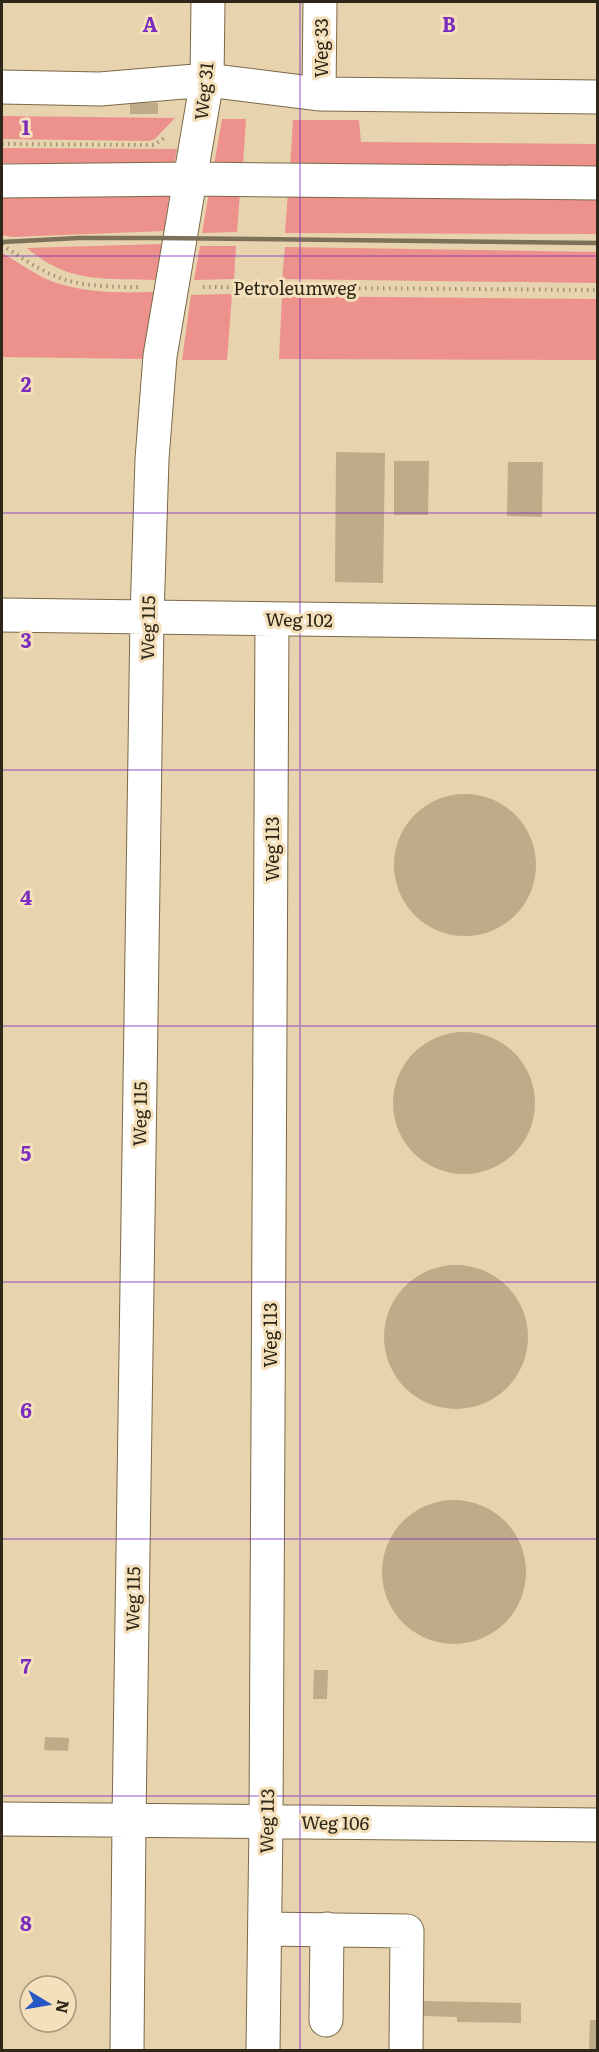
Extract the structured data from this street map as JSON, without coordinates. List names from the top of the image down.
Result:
{
  "streets": {
    "street": [
      "Weg 33",
      "Weg 31",
      "Weg 102",
      "Weg 115",
      "Weg 113",
      "Weg 106"
    ],
    "path": ["Petroleumweg"]
  },
  "crossings": [
    ["Weg 31", "Weg 115"],
    ["Petroleumweg", "Weg 115"],
    ["Weg 102", "Weg 115"],
    ["Weg 102", "Weg 113"],
    ["Weg 115", "Weg 106"],
    ["Weg 113", "Weg 106"]
  ],
  "north": "right",
  "grid": {
    "columns": ["A", "B"],
    "rows": [
      "1",
      "2",
      "3",
      "4",
      "5",
      "6",
      "7",
      "8"
    ]
  }
}
